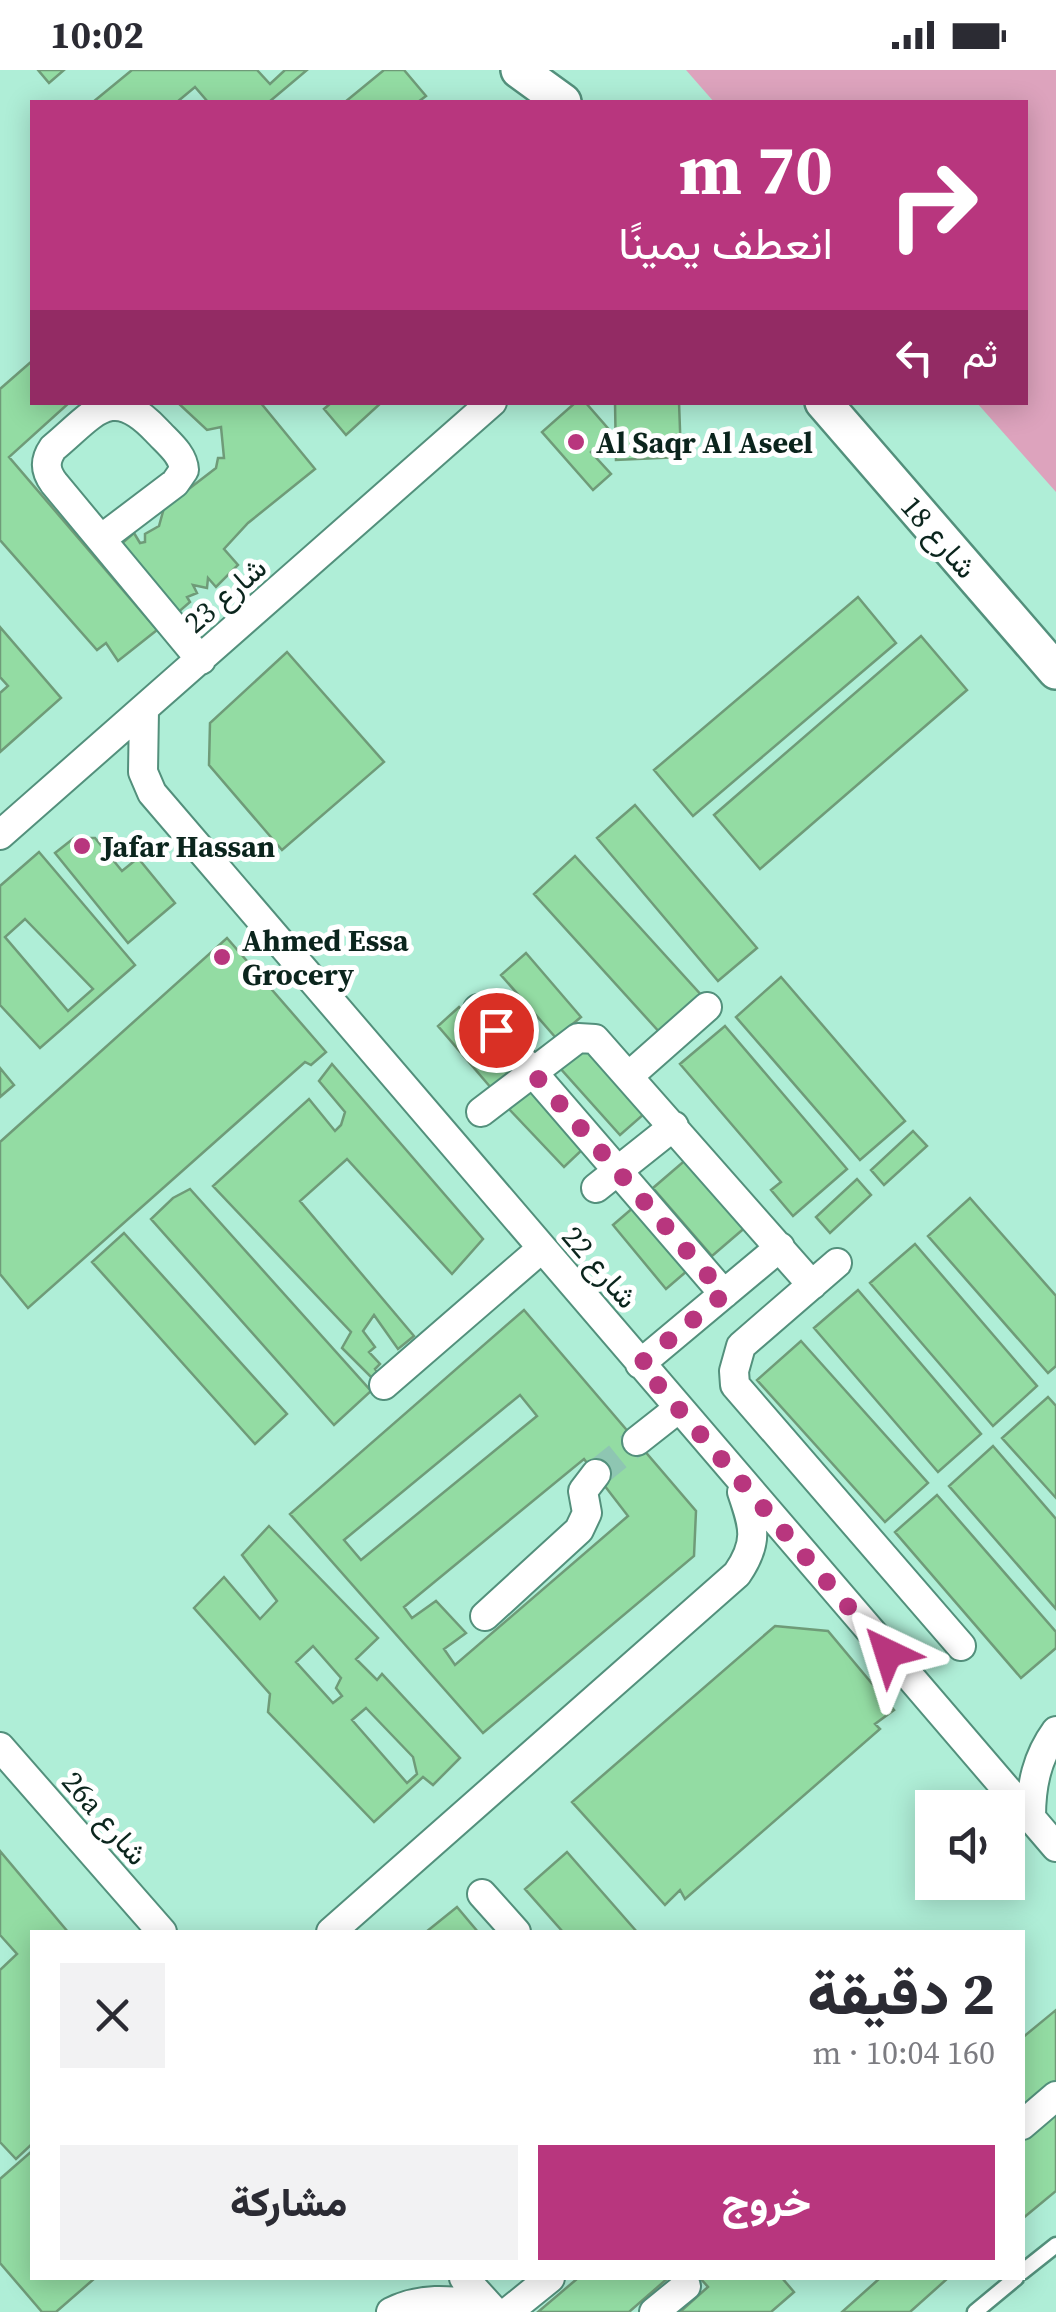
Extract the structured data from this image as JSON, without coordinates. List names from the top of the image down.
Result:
{
  "streets": {
    "street": [
      "شارع 18",
      "شارع 23",
      "شارع 22",
      "26a شارع"
    ]
  },
  "crossings": [
    ["شارع 23", "شارع 22"]
  ],
  "places": ["Al Saqr Al Aseel", "Jafar Hassan", "Ahmed Essa Grocery"],
  "page": {
    "status": "10:02",
    "turn": ["70 m", "انعطف يمينًا"],
    "then": "ثم",
    "heading": ["2 دقيقة", "160 m · 10:04"],
    "buttons": ["خروج", "مشاركة"]
  }
}
